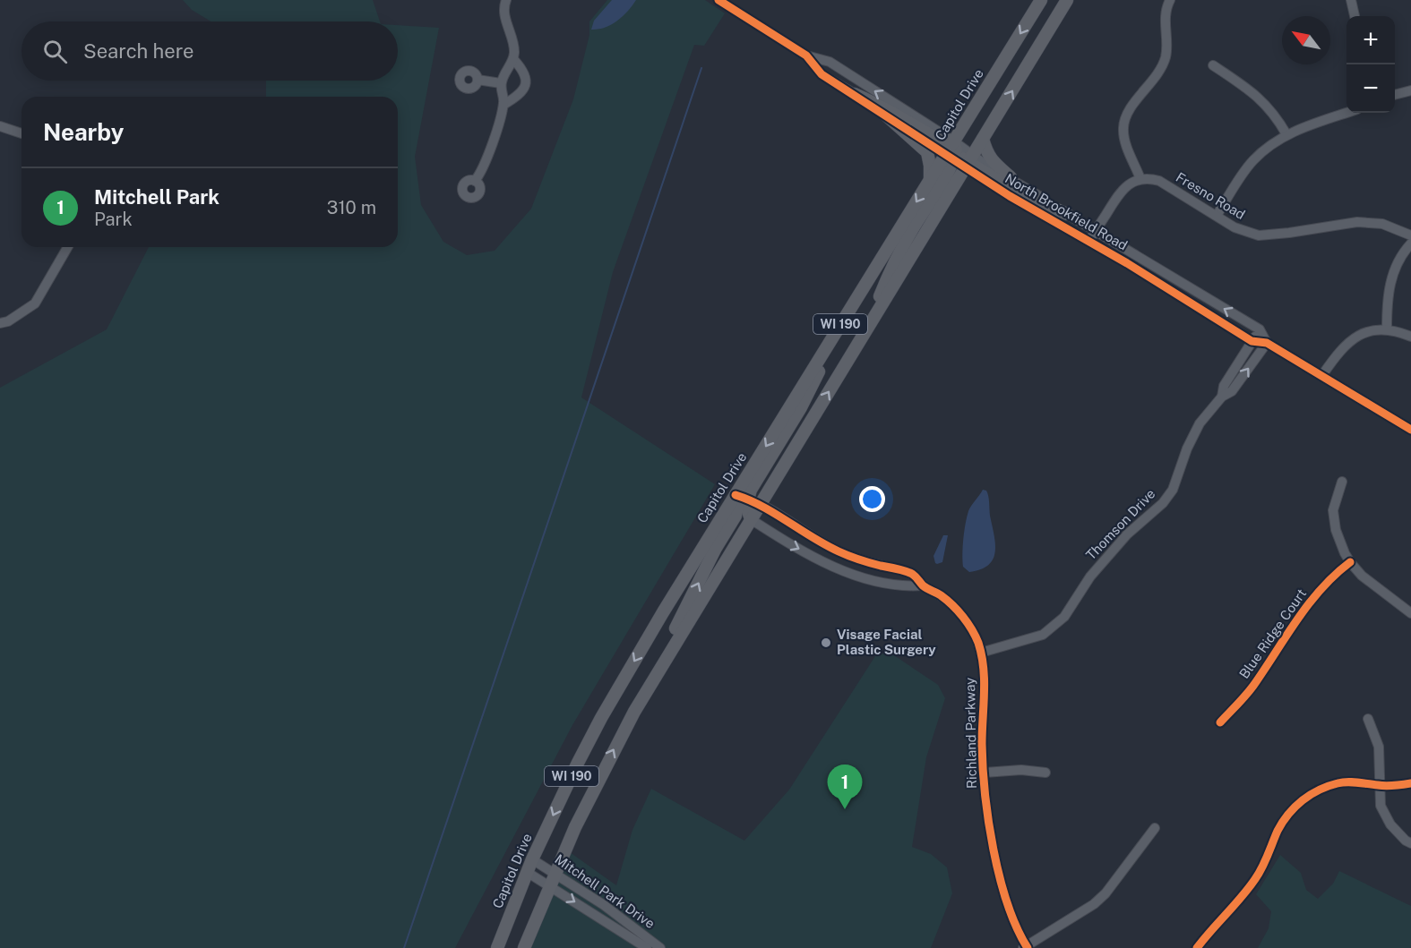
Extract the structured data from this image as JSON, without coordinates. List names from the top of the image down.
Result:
{
  "streets": {
    "main road": ["Capitol Drive", "WI 190"],
    "street": [
      "Fresno Road",
      "North Brookfield Road",
      "Thomson Drive",
      "Blue Ridge Court",
      "Richland Parkway",
      "Mitchell Park Drive"
    ]
  },
  "crossings": [
    ["Capitol Drive", "Richland Parkway"],
    ["Capitol Drive", "Mitchell Park Drive"],
    ["North Brookfield Road", "WI 190"],
    ["North Brookfield Road", "Thomson Drive"],
    ["WI 190", "Richland Parkway"],
    ["WI 190", "Mitchell Park Drive"],
    ["Thomson Drive", "Richland Parkway"]
  ],
  "places": ["Visage Facial Plastic Surgery"],
  "north": "top left",
  "page": {
    "map_buttons": ["+", "−"],
    "search": "Search here",
    "heading": "Nearby",
    "list": [
      {
        "mark": "1",
        "name": "Mitchell Park",
        "note": "Park",
        "value": "310 m"
      }
    ],
    "pins": "1"
  }
}
